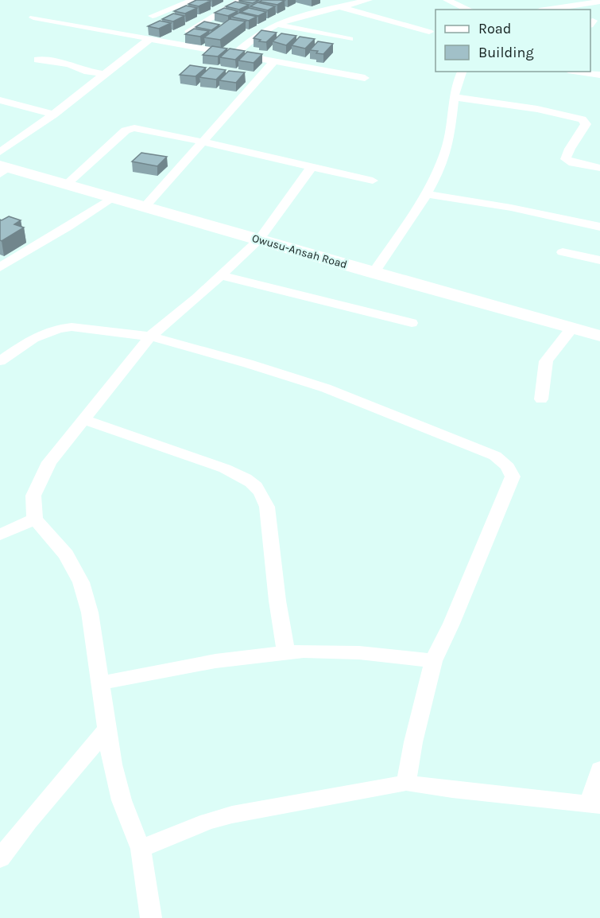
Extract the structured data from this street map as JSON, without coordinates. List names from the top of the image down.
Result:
{
  "streets": {
    "street": ["Owusu-Ansah Road"]
  },
  "legend": ["Road", "Building"]
}
